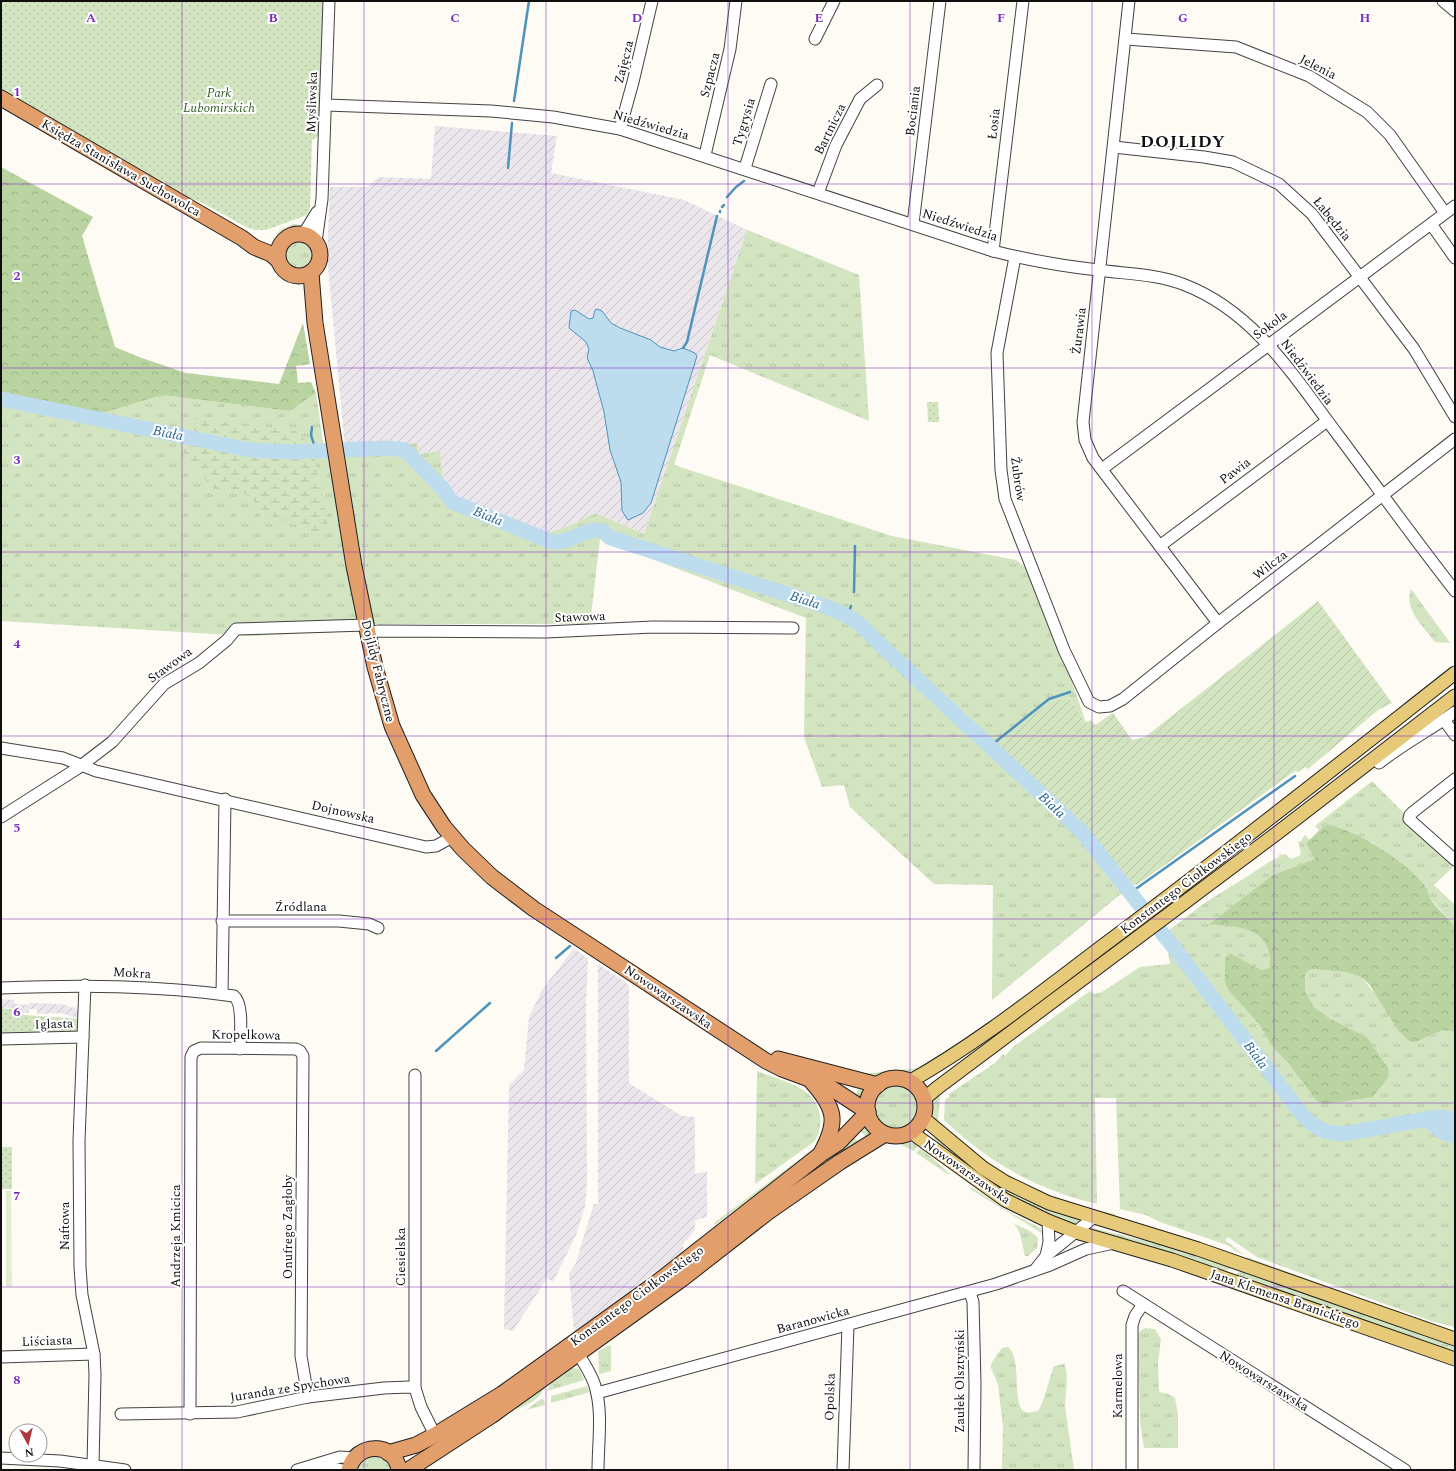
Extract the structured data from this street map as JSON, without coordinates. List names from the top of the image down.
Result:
{
  "streets": {
    "highway": [
      "Księdza Stanisława Suchowolca",
      "Dojlidy Fabryczne",
      "Konstantego Ciołkowskiego",
      "Nowowarszawska"
    ],
    "main road": ["Jana Klemensa Branickiego"],
    "street": [
      "Zajęcza",
      "Jelenia",
      "Szpacza",
      "Myśliwska",
      "Bociania",
      "Tygrysia",
      "Łosia",
      "Niedźwiedzia",
      "Bartnicza",
      "Łabędzia",
      "Sokola",
      "Żurawia",
      "Pawia",
      "Żubrów",
      "Wilcza",
      "Stawowa",
      "Dojnowska",
      "Źródlana",
      "Mokra",
      "Iglasta",
      "Kropelkowa",
      "Naftowa",
      "Onufrego Zagłoby",
      "Andrzeja Kmicica",
      "Ciesielska",
      "Baranowicka",
      "Liściasta",
      "Zaułek Olsztyński",
      "Karmelowa",
      "Juranda ze Spychowa",
      "Opolska"
    ]
  },
  "crossings": [
    ["Zajęcza", "Niedźwiedzia"],
    ["Jelenia", "Sokola"],
    ["Jelenia", "Żurawia"],
    ["Szpacza", "Niedźwiedzia"],
    ["Myśliwska", "Niedźwiedzia"],
    ["Myśliwska", "Księdza Stanisława Suchowolca"],
    ["Myśliwska", "Dojlidy Fabryczne"],
    ["Bociania", "Niedźwiedzia"],
    ["Tygrysia", "Niedźwiedzia"],
    ["Łosia", "Niedźwiedzia"],
    ["Niedźwiedzia", "Bartnicza"],
    ["Niedźwiedzia", "Sokola"],
    ["Niedźwiedzia", "Żurawia"],
    ["Niedźwiedzia", "Pawia"],
    ["Niedźwiedzia", "Żubrów"],
    ["Niedźwiedzia", "Wilcza"],
    ["Księdza Stanisława Suchowolca", "Dojlidy Fabryczne"],
    ["Łabędzia", "Sokola"],
    ["Łabędzia", "Żurawia"],
    ["Sokola", "Żurawia"],
    ["Żurawia", "Pawia"],
    ["Żurawia", "Wilcza"],
    ["Żubrów", "Wilcza"],
    ["Stawowa", "Dojlidy Fabryczne"],
    ["Stawowa", "Dojnowska"],
    ["Dojlidy Fabryczne", "Dojnowska"],
    ["Dojlidy Fabryczne", "Nowowarszawska"],
    ["Konstantego Ciołkowskiego", "Nowowarszawska"],
    ["Konstantego Ciołkowskiego", "Ciesielska"],
    ["Mokra", "Kropelkowa"],
    ["Mokra", "Naftowa"],
    ["Nowowarszawska", "Jana Klemensa Branickiego"],
    ["Nowowarszawska", "Baranowicka"],
    ["Nowowarszawska", "Karmelowa"],
    ["Iglasta", "Naftowa"],
    ["Kropelkowa", "Onufrego Zagłoby"],
    ["Kropelkowa", "Andrzeja Kmicica"],
    ["Naftowa", "Liściasta"],
    ["Onufrego Zagłoby", "Juranda ze Spychowa"],
    ["Andrzeja Kmicica", "Juranda ze Spychowa"],
    ["Ciesielska", "Juranda ze Spychowa"],
    ["Jana Klemensa Branickiego", "Baranowicka"],
    ["Baranowicka", "Zaułek Olsztyński"],
    ["Baranowicka", "Opolska"]
  ],
  "districts": ["DOJLIDY"],
  "water": ["Biała"],
  "parks": ["Park Lubomirskich"],
  "north": "bottom",
  "grid": {
    "columns": [
      "A",
      "B",
      "C",
      "D",
      "E",
      "F",
      "G",
      "H"
    ],
    "rows": [
      "1",
      "2",
      "3",
      "4",
      "5",
      "6",
      "7",
      "8"
    ]
  }
}
